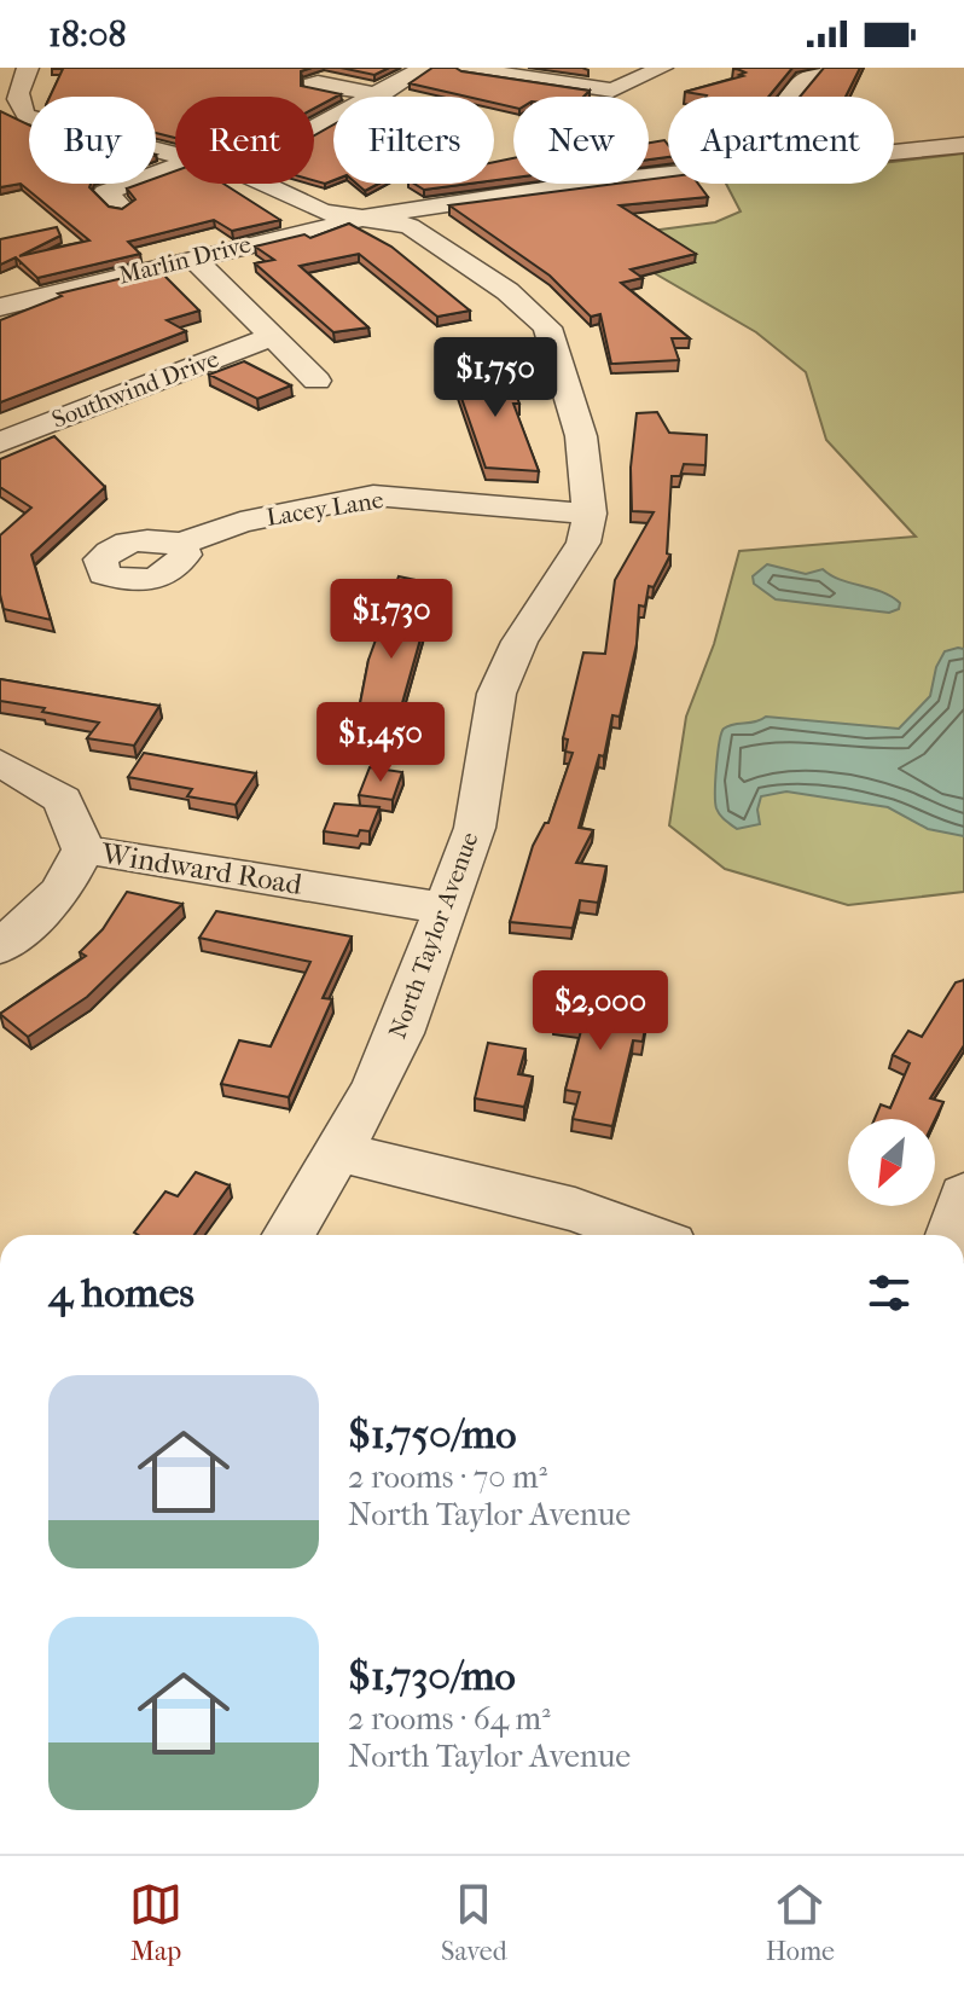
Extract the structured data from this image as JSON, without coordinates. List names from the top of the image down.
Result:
{
  "streets": {
    "street": [
      "Marlin Drive",
      "Southwind Drive",
      "Lacey Lane",
      "Windward Road",
      "North Taylor Avenue"
    ]
  },
  "crossings": [
    ["Marlin Drive", "North Taylor Avenue"],
    ["Lacey Lane", "North Taylor Avenue"],
    ["Windward Road", "North Taylor Avenue"]
  ],
  "north": "bottom left",
  "page": {
    "status": "18:08",
    "chip": [
      "Buy",
      "Rent",
      "Filters",
      "New",
      "Apartment"
    ],
    "price": [
      "$1,750",
      "$1,730",
      "$1,450",
      "$2,000"
    ],
    "heading": "4 homes",
    "list": [
      {
        "name": "$1,750/mo",
        "note": "2 rooms · 70 m² · North Taylor Avenue"
      },
      {
        "name": "$1,730/mo",
        "note": "2 rooms · 64 m² · North Taylor Avenue"
      }
    ],
    "tabs": ["Map", "Saved", "Home"]
  }
}
